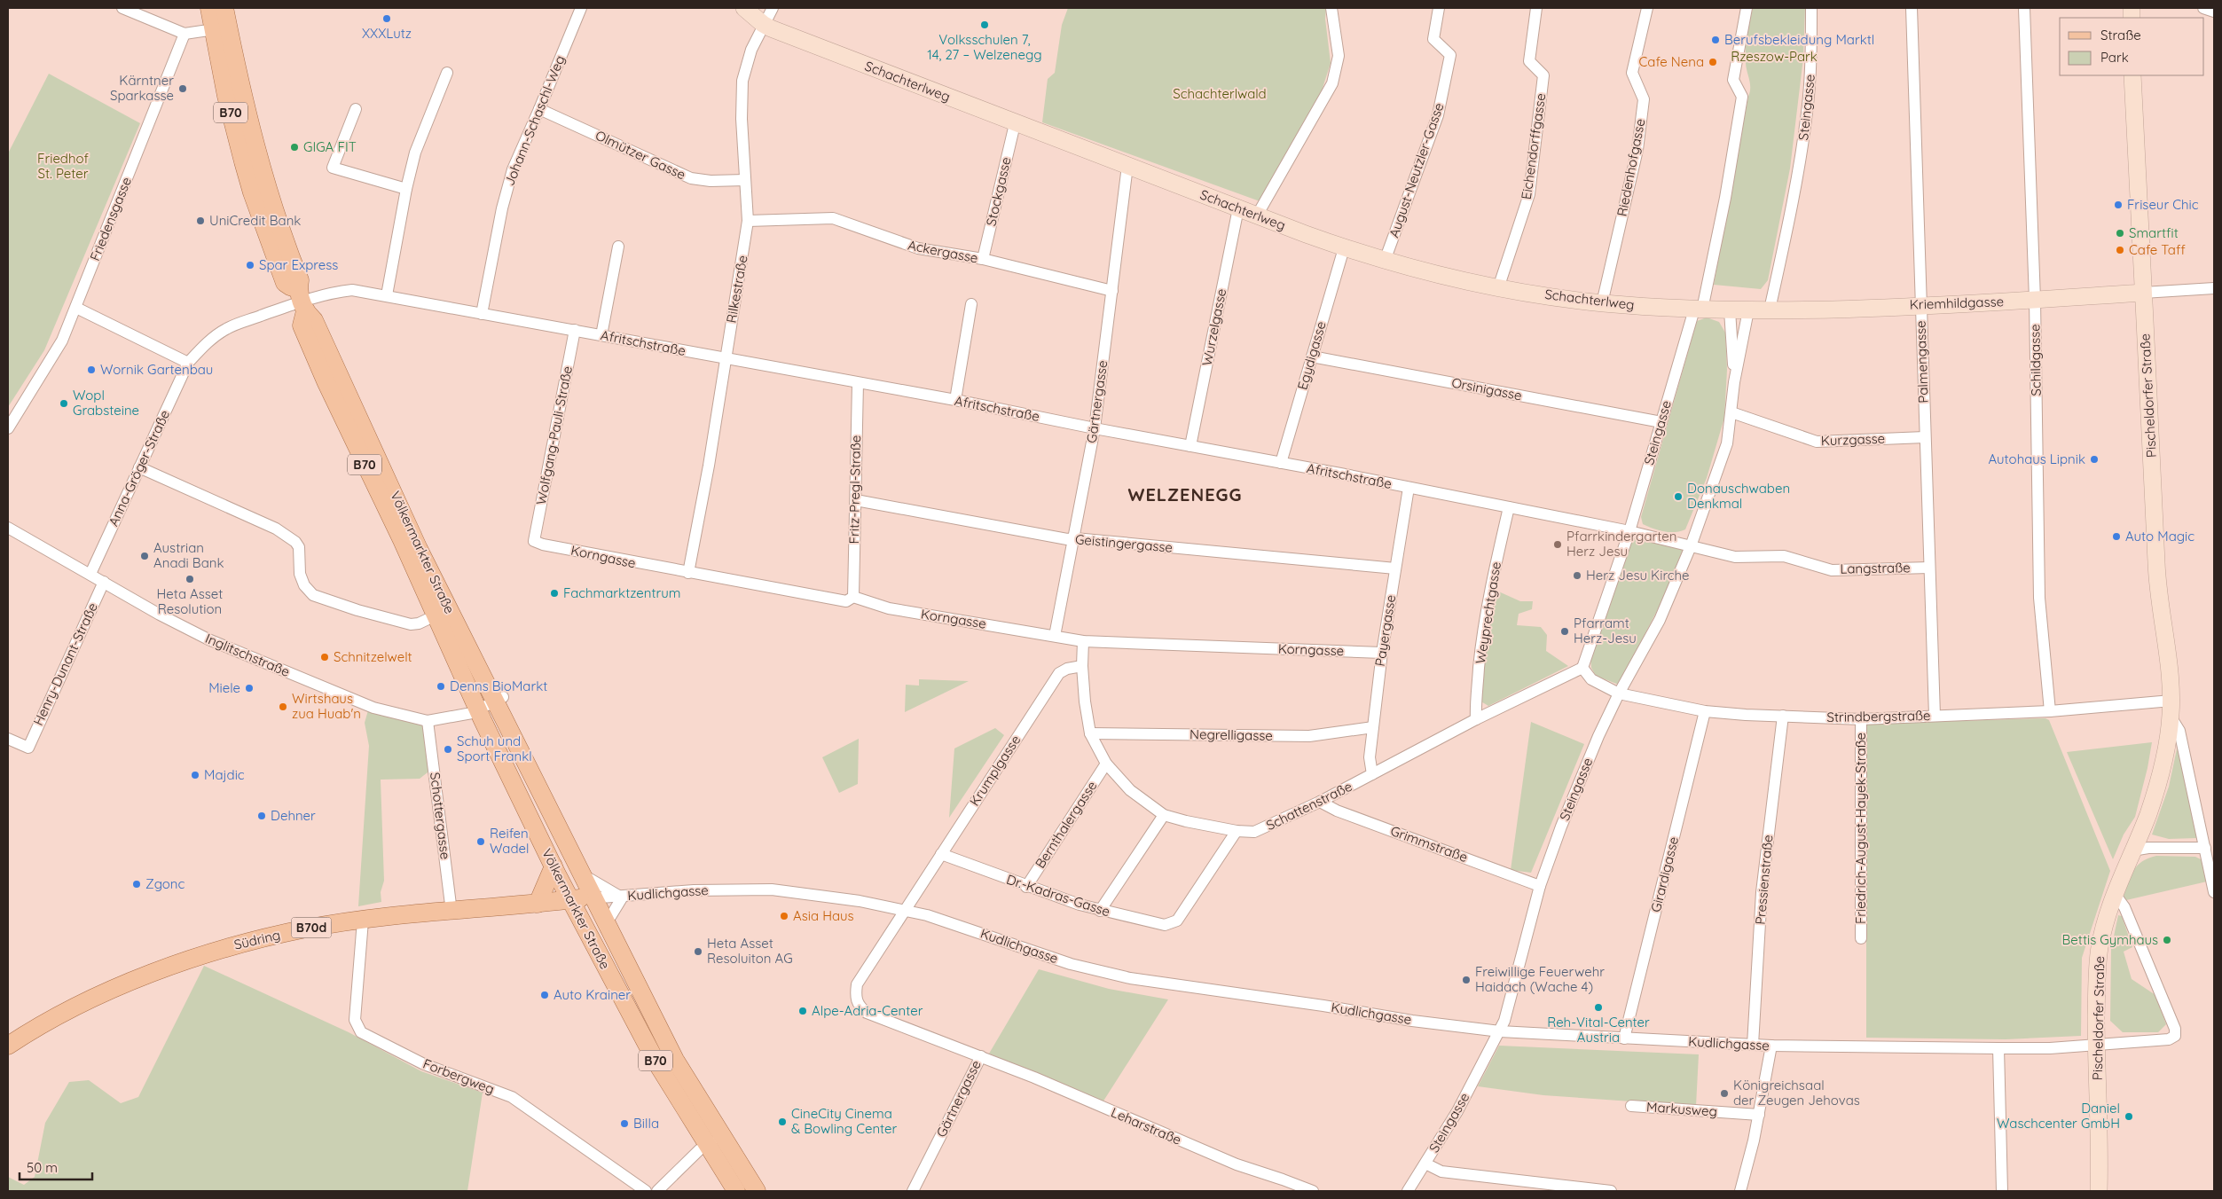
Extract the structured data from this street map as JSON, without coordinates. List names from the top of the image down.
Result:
{
  "streets": {
    "main road": [
      "B70",
      "Völkermarkter Straße",
      "B70d",
      "Südring"
    ],
    "street": [
      "Schachterlweg",
      "Steingasse",
      "Johann-Schaschl-Weg",
      "Eichendorffgasse",
      "Olmützer Gasse",
      "Riedenhofgasse",
      "August-Neutzler-Gasse",
      "Stockgasse",
      "Friedensgasse",
      "Ackergasse",
      "Rilkestraße",
      "Kriemhildgasse",
      "Wurzelgasse",
      "Afritschstraße",
      "Egydigasse",
      "Schildgasse",
      "Palmengasse",
      "Orsinigasse",
      "Pischeldorfer Straße",
      "Gärtnergasse",
      "Wolfgang-Pauli-Straße",
      "Kurzgasse",
      "Anna-Gröger-Straße",
      "Fritz-Pregl-Straße",
      "Geistingergasse",
      "Korngasse",
      "Langstraße",
      "Weyprechtgasse",
      "Payergasse",
      "Inglitschstraße",
      "Henry-Dunant-Straße",
      "Strindbergstraße",
      "Negrelligasse",
      "Krumplgasse",
      "Schattenstraße",
      "Schottergasse",
      "Bernthalergasse",
      "Friedrich-August-Hayek-Straße",
      "Grimmstraße",
      "Girardigasse",
      "Pressienstraße",
      "Kudlichgasse",
      "Dr.-Kadras-Gasse",
      "Forbergweg",
      "Markusweg",
      "Leharstraße"
    ]
  },
  "crossings": [
    ["Schachterlweg", "Steingasse"],
    ["Schachterlweg", "Eichendorffgasse"],
    ["Schachterlweg", "Riedenhofgasse"],
    ["Schachterlweg", "August-Neutzler-Gasse"],
    ["Schachterlweg", "Stockgasse"],
    ["Schachterlweg", "Rilkestraße"],
    ["Schachterlweg", "Kriemhildgasse"],
    ["Schachterlweg", "Wurzelgasse"],
    ["Schachterlweg", "Egydigasse"],
    ["Schachterlweg", "Gärtnergasse"],
    ["Steingasse", "Kriemhildgasse"],
    ["Steingasse", "Afritschstraße"],
    ["Steingasse", "Orsinigasse"],
    ["Steingasse", "Kurzgasse"],
    ["Steingasse", "Langstraße"],
    ["Steingasse", "Strindbergstraße"],
    ["Steingasse", "Schattenstraße"],
    ["Steingasse", "Grimmstraße"],
    ["Steingasse", "Kudlichgasse"],
    ["Johann-Schaschl-Weg", "Olmützer Gasse"],
    ["Johann-Schaschl-Weg", "Afritschstraße"],
    ["Olmützer Gasse", "Rilkestraße"],
    ["Stockgasse", "Ackergasse"],
    ["Ackergasse", "Rilkestraße"],
    ["Ackergasse", "Gärtnergasse"],
    ["Rilkestraße", "Afritschstraße"],
    ["Rilkestraße", "Korngasse"],
    ["Kriemhildgasse", "Schildgasse"],
    ["Kriemhildgasse", "Palmengasse"],
    ["Kriemhildgasse", "Pischeldorfer Straße"],
    ["Wurzelgasse", "Afritschstraße"],
    ["Afritschstraße", "Egydigasse"],
    ["Afritschstraße", "Gärtnergasse"],
    ["Afritschstraße", "Wolfgang-Pauli-Straße"],
    ["Afritschstraße", "Anna-Gröger-Straße"],
    ["Afritschstraße", "Fritz-Pregl-Straße"],
    ["Afritschstraße", "Völkermarkter Straße"],
    ["Afritschstraße", "Langstraße"],
    ["Afritschstraße", "Weyprechtgasse"],
    ["Afritschstraße", "Payergasse"],
    ["Egydigasse", "Orsinigasse"],
    ["Schildgasse", "Strindbergstraße"],
    ["Palmengasse", "Kurzgasse"],
    ["Palmengasse", "Langstraße"],
    ["Palmengasse", "Strindbergstraße"],
    ["Pischeldorfer Straße", "Strindbergstraße"],
    ["Pischeldorfer Straße", "Kudlichgasse"],
    ["Gärtnergasse", "Geistingergasse"],
    ["Gärtnergasse", "Korngasse"],
    ["Gärtnergasse", "Krumplgasse"],
    ["Gärtnergasse", "Kudlichgasse"],
    ["Gärtnergasse", "Leharstraße"],
    ["Wolfgang-Pauli-Straße", "Korngasse"],
    ["Anna-Gröger-Straße", "Völkermarkter Straße"],
    ["Anna-Gröger-Straße", "Inglitschstraße"],
    ["Fritz-Pregl-Straße", "Geistingergasse"],
    ["Fritz-Pregl-Straße", "Korngasse"],
    ["Geistingergasse", "Payergasse"],
    ["Völkermarkter Straße", "Inglitschstraße"],
    ["Korngasse", "Payergasse"],
    ["Weyprechtgasse", "Schattenstraße"],
    ["Payergasse", "Negrelligasse"],
    ["Payergasse", "Schattenstraße"],
    ["Inglitschstraße", "Henry-Dunant-Straße"],
    ["Inglitschstraße", "Schottergasse"],
    ["Strindbergstraße", "Schattenstraße"],
    ["Strindbergstraße", "Friedrich-August-Hayek-Straße"],
    ["Strindbergstraße", "Girardigasse"],
    ["Strindbergstraße", "Pressienstraße"],
    ["Negrelligasse", "Schattenstraße"],
    ["Krumplgasse", "Schattenstraße"],
    ["Krumplgasse", "Kudlichgasse"],
    ["Krumplgasse", "Dr.-Kadras-Gasse"],
    ["Schattenstraße", "Bernthalergasse"],
    ["Schattenstraße", "Grimmstraße"],
    ["Schattenstraße", "Dr.-Kadras-Gasse"],
    ["Schottergasse", "Südring"],
    ["Bernthalergasse", "Dr.-Kadras-Gasse"],
    ["Girardigasse", "Kudlichgasse"],
    ["Pressienstraße", "Kudlichgasse"],
    ["Kudlichgasse", "Südring"],
    ["Südring", "Forbergweg"]
  ],
  "districts": ["WELZENEGG"],
  "parks": ["Rzeszow-Park", "Schachterlwald", "Friedhof St. Peter"],
  "places": [
    "XXXLutz",
    "Volksschulen 7, 14, 27 – Welzenegg",
    "Berufsbekleidung Marktl",
    "Cafe Nena",
    "Kärntner Sparkasse",
    "GIGA FIT",
    "Friseur Chic",
    "UniCredit Bank",
    "Smartfit",
    "Cafe Taff",
    "Spar Express",
    "Wornik Gartenbau",
    "Wopl Grabsteine",
    "Autohaus Lipnik",
    "Donauschwaben Denkmal",
    "Auto Magic",
    "Pfarrkindergarten Herz Jesu",
    "Austrian Anadi Bank",
    "Herz Jesu Kirche",
    "Heta Asset Resolution",
    "Fachmarktzentrum",
    "Pfarramt Herz-Jesu",
    "Schnitzelwelt",
    "Denns BioMarkt",
    "Miele",
    "Wirtshaus zua Huab'n",
    "Schuh und Sport Frankl",
    "Majdic",
    "Dehner",
    "Reifen Wadel",
    "Zgonc",
    "Asia Haus",
    "Bettis Gymhaus",
    "Heta Asset Resoluiton AG",
    "Freiwillige Feuerwehr Haidach (Wache 4)",
    "Auto Krainer",
    "Reh-Vital-Center Austria",
    "Alpe-Adria-Center",
    "Königreichsaal der Zeugen Jehovas",
    "Daniel Waschcenter GmbH",
    "CineCity Cinema & Bowling Center",
    "Billa"
  ],
  "legend": ["Straße", "Park"],
  "scale_bar": "50 m"
}
